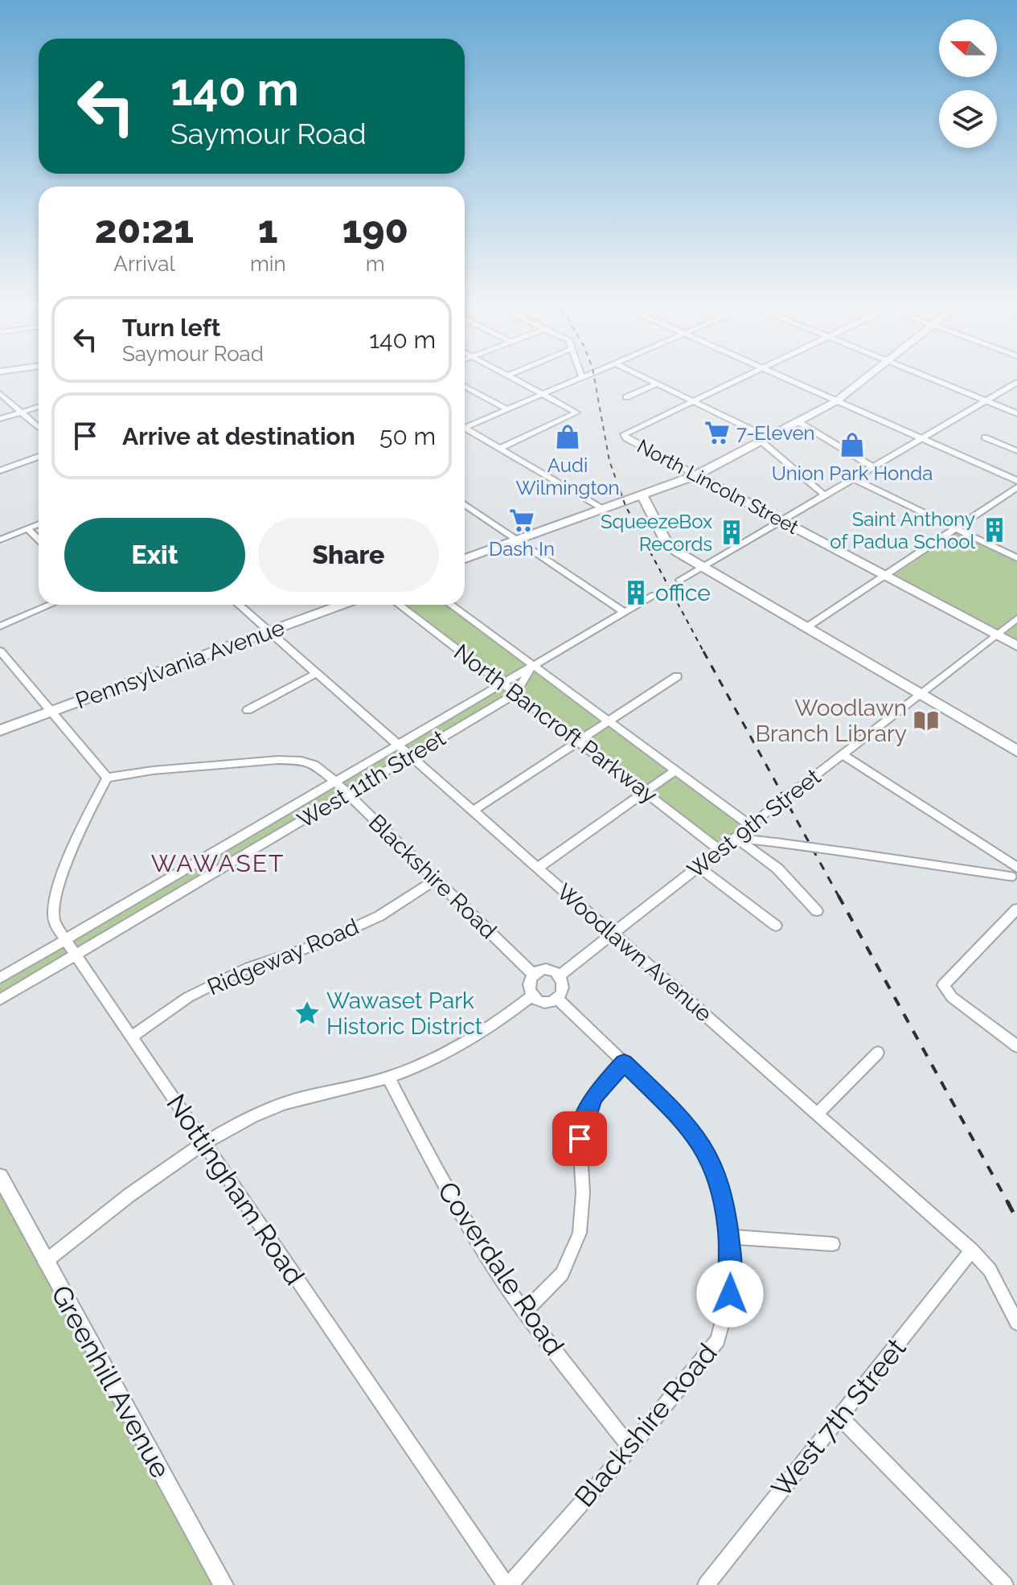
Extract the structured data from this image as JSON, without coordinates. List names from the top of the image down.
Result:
{
  "streets": {
    "main road": ["North Lincoln Street", "Pennsylvania Avenue"],
    "street": [
      "North Bancroft Parkway",
      "West 11th Street",
      "West 9th Street",
      "Blackshire Road",
      "Woodlawn Avenue",
      "Ridgeway Road",
      "Nottingham Road",
      "Coverdale Road",
      "Greenhill Avenue",
      "West 7th Street"
    ]
  },
  "crossings": [
    ["North Lincoln Street", "West 9th Street"],
    ["Pennsylvania Avenue", "Woodlawn Avenue"],
    ["North Bancroft Parkway", "West 11th Street"],
    ["North Bancroft Parkway", "West 9th Street"],
    ["West 11th Street", "Blackshire Road"],
    ["West 11th Street", "Woodlawn Avenue"],
    ["West 11th Street", "Nottingham Road"],
    ["West 9th Street", "Blackshire Road"],
    ["West 9th Street", "Woodlawn Avenue"],
    ["Blackshire Road", "Ridgeway Road"],
    ["Blackshire Road", "Nottingham Road"],
    ["Blackshire Road", "Coverdale Road"],
    ["Woodlawn Avenue", "West 7th Street"],
    ["Ridgeway Road", "Nottingham Road"]
  ],
  "districts": ["WAWASET"],
  "places": {
    "supermarket": ["7-Eleven", "Dash In"],
    "shop": ["Audi Wilmington", "Union Park Honda"],
    "building": ["Saint Anthony of Padua School", "SqueezeBox Records", "office"],
    "library": ["Woodlawn Branch Library"],
    "place": ["Wawaset Park Historic District"]
  },
  "north": "left",
  "page": {
    "turn": ["140 m", "Saymour Road"],
    "eta": [
      "20:21",
      "Arrival",
      "1",
      "min",
      "190",
      "m"
    ],
    "list": [
      {
        "name": "Turn left",
        "note": "Saymour Road",
        "value": "140 m"
      },
      {
        "name": "Arrive at destination",
        "value": "50 m"
      }
    ],
    "buttons": ["Exit", "Share"]
  }
}
